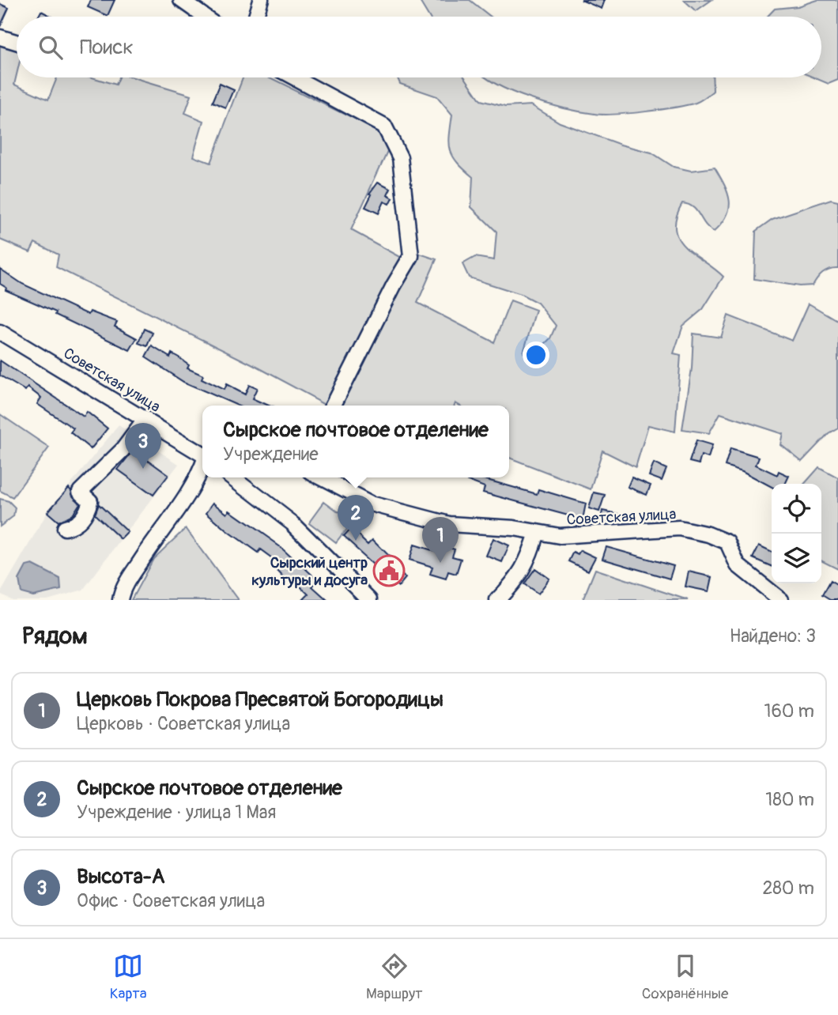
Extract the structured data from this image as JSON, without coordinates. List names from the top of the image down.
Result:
{
  "streets": {
    "street": ["Советская улица"]
  },
  "places": {
    "public building": ["Сырский центр культуры и досуга"]
  },
  "page": {
    "search": "Поиск",
    "popup": ["Сырское почтовое отделение", "Учреждение"],
    "pins": ["3", "2", "1"],
    "heading": ["Рядом", "Найдено: 3"],
    "list": [
      {
        "mark": "1",
        "name": "Церковь Покрова Пресвятой Богородицы",
        "note": "Церковь · Советская улица",
        "value": "160 m"
      },
      {
        "mark": "2",
        "name": "Сырское почтовое отделение",
        "note": "Учреждение · улица 1 Мая",
        "value": "180 m"
      },
      {
        "mark": "3",
        "name": "Высота-А",
        "note": "Офис · Советская улица",
        "value": "280 m"
      }
    ],
    "nav": ["Карта", "Маршрут", "Сохранённые"]
  }
}
